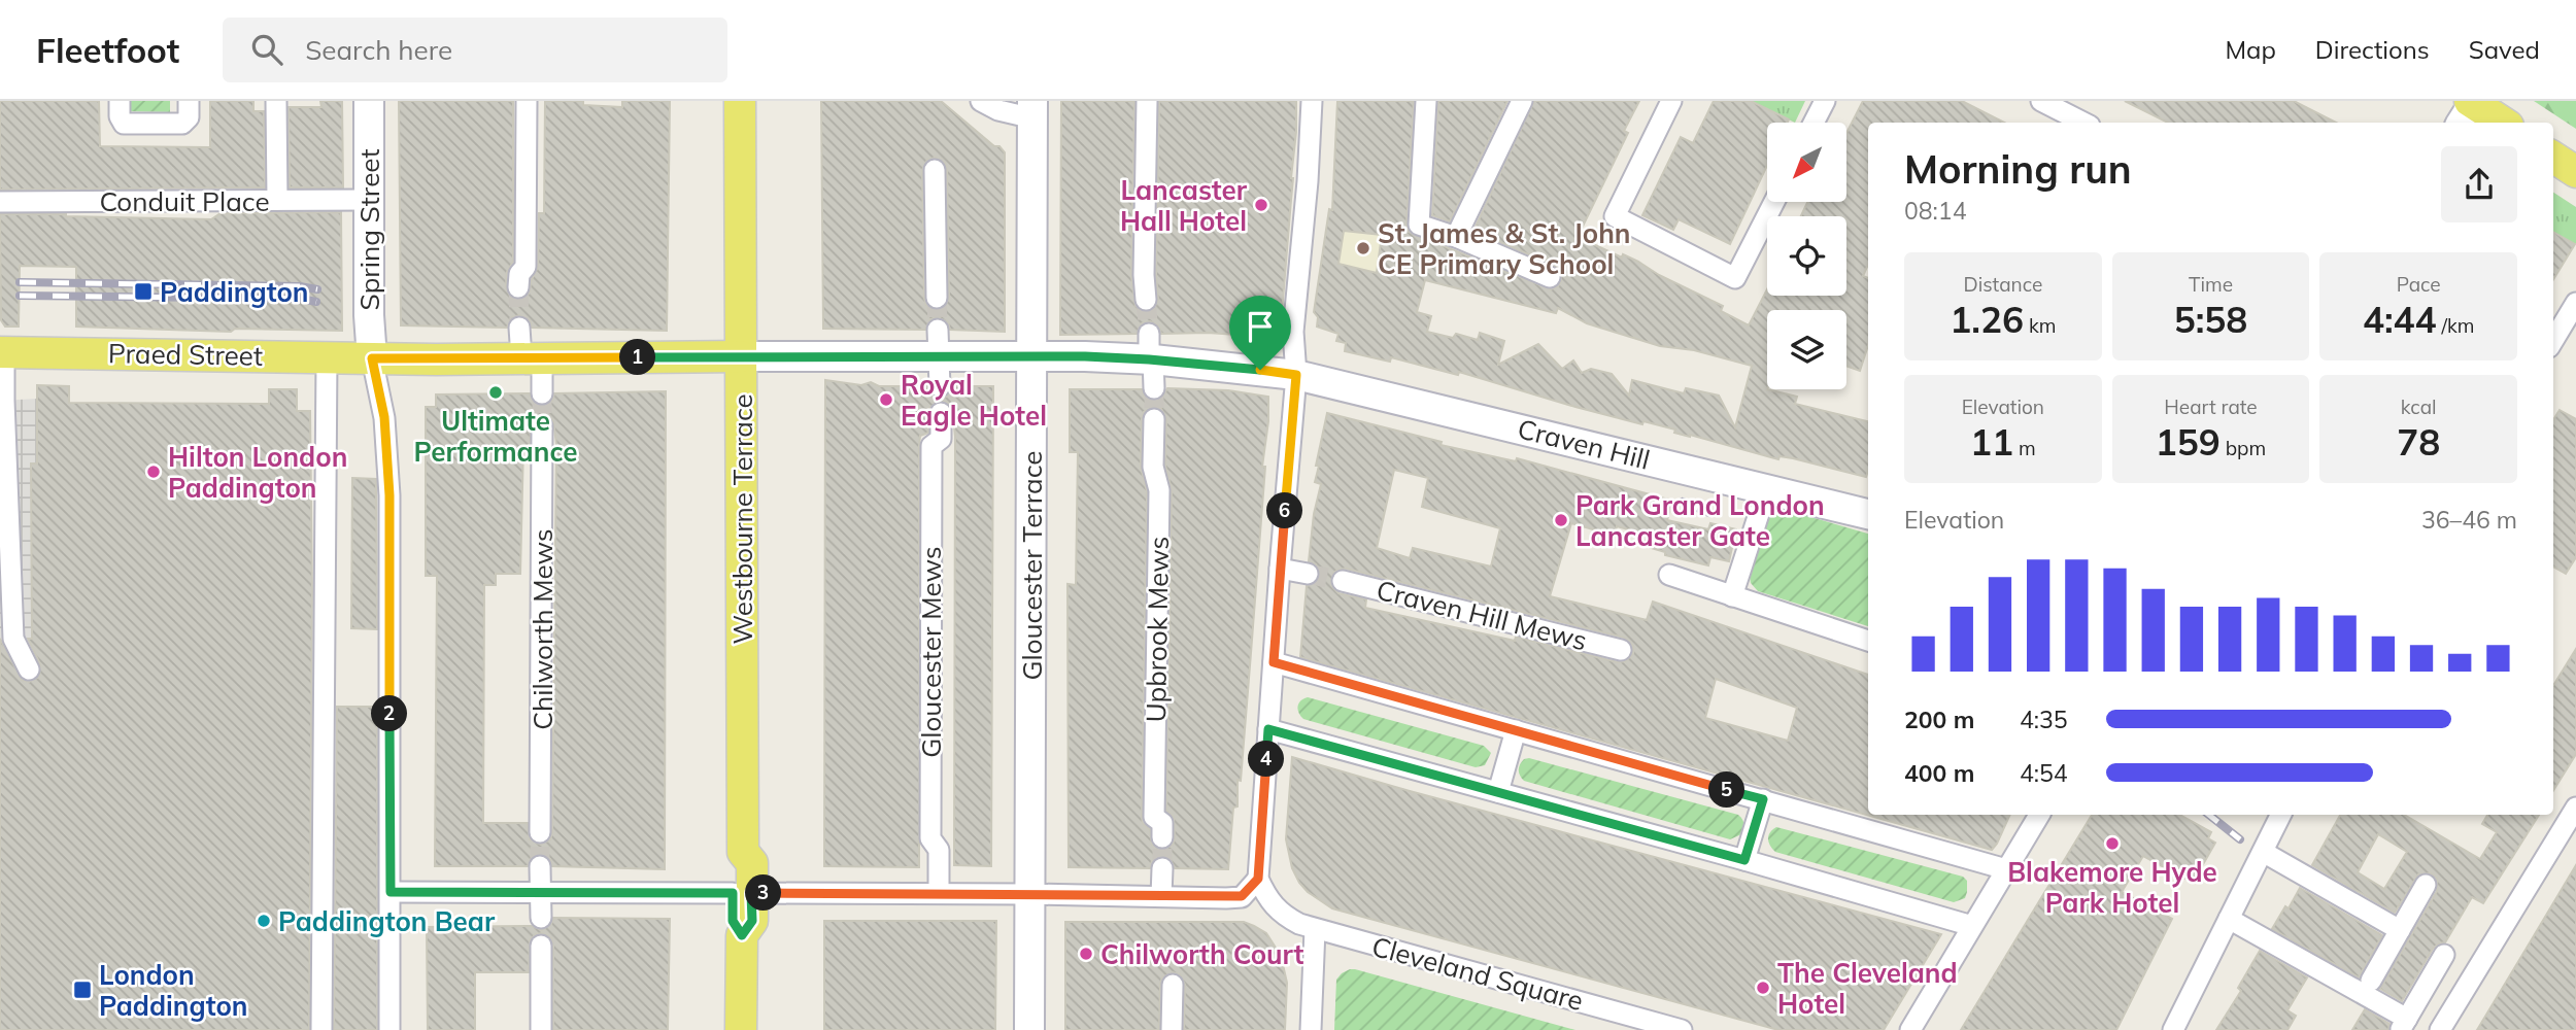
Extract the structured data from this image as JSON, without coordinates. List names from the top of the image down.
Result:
{
  "streets": {
    "main road": ["Praed Street", "Westbourne Terrace"],
    "street": [
      "Conduit Place",
      "Spring Street",
      "Craven Hill",
      "Gloucester Terrace",
      "Craven Hill Mews",
      "Chilworth Mews",
      "Upbrook Mews",
      "Gloucester Mews",
      "Cleveland Square"
    ]
  },
  "crossings": [
    ["Conduit Place", "Spring Street"],
    ["Spring Street", "Praed Street"],
    ["Praed Street", "Craven Hill"],
    ["Praed Street", "Westbourne Terrace"],
    ["Craven Hill", "Westbourne Terrace"],
    ["Craven Hill", "Gloucester Terrace"]
  ],
  "places": {
    "other": [
      "Lancaster Hall Hotel",
      "St. James & St. John CE Primary School",
      "Ultimate Performance",
      "Royal Eagle Hotel",
      "Hilton London Paddington",
      "Park Grand London Lancaster Gate",
      "Blakemore Hyde Park Hotel",
      "Paddington Bear",
      "Chilworth Court",
      "The Cleveland Hotel"
    ],
    "transit": ["Paddington", "London Paddington"]
  },
  "north": "bottom left",
  "page": {
    "header": "Fleetfoot",
    "search": "Search here",
    "nav": ["Map", "Directions", "Saved"],
    "heading": ["Morning run", "08:14"],
    "stats": [
      ["Distance", "1.26 km"],
      ["Time", "5:58"],
      ["Pace", "4:44 /km"],
      ["Elevation", "11 m"],
      ["Heart rate", "159 bpm"],
      ["kcal", "78"]
    ],
    "pins": [
      "1",
      "6",
      "2",
      "4",
      "5",
      "3"
    ],
    "chart": ["Elevation", "36–46 m"],
    "list": [
      {
        "name": "200 m",
        "note": "4:35"
      },
      {
        "name": "400 m",
        "note": "4:54"
      }
    ]
  }
}
